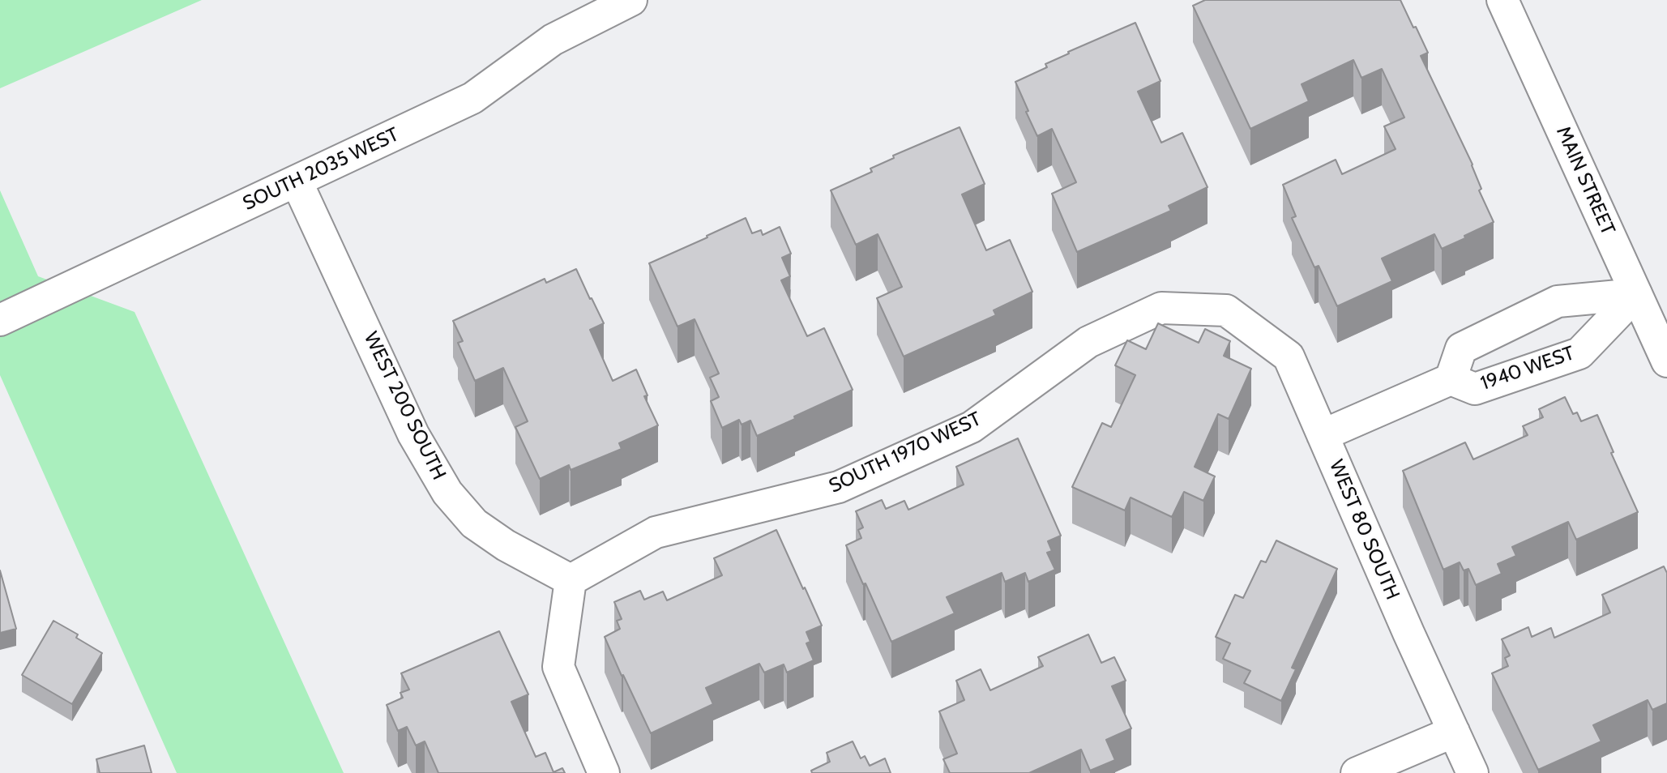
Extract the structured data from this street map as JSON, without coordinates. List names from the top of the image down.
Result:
{
  "streets": {
    "street": [
      "SOUTH 2035 WEST",
      "MAIN STREET",
      "1940 WEST",
      "WEST 200 SOUTH",
      "SOUTH 1970 WEST",
      "WEST 80 SOUTH"
    ]
  },
  "crossings": [
    ["SOUTH 2035 WEST", "WEST 200 SOUTH"],
    ["MAIN STREET", "1940 WEST"],
    ["WEST 200 SOUTH", "SOUTH 1970 WEST"],
    ["SOUTH 1970 WEST", "WEST 80 SOUTH"]
  ]
}
